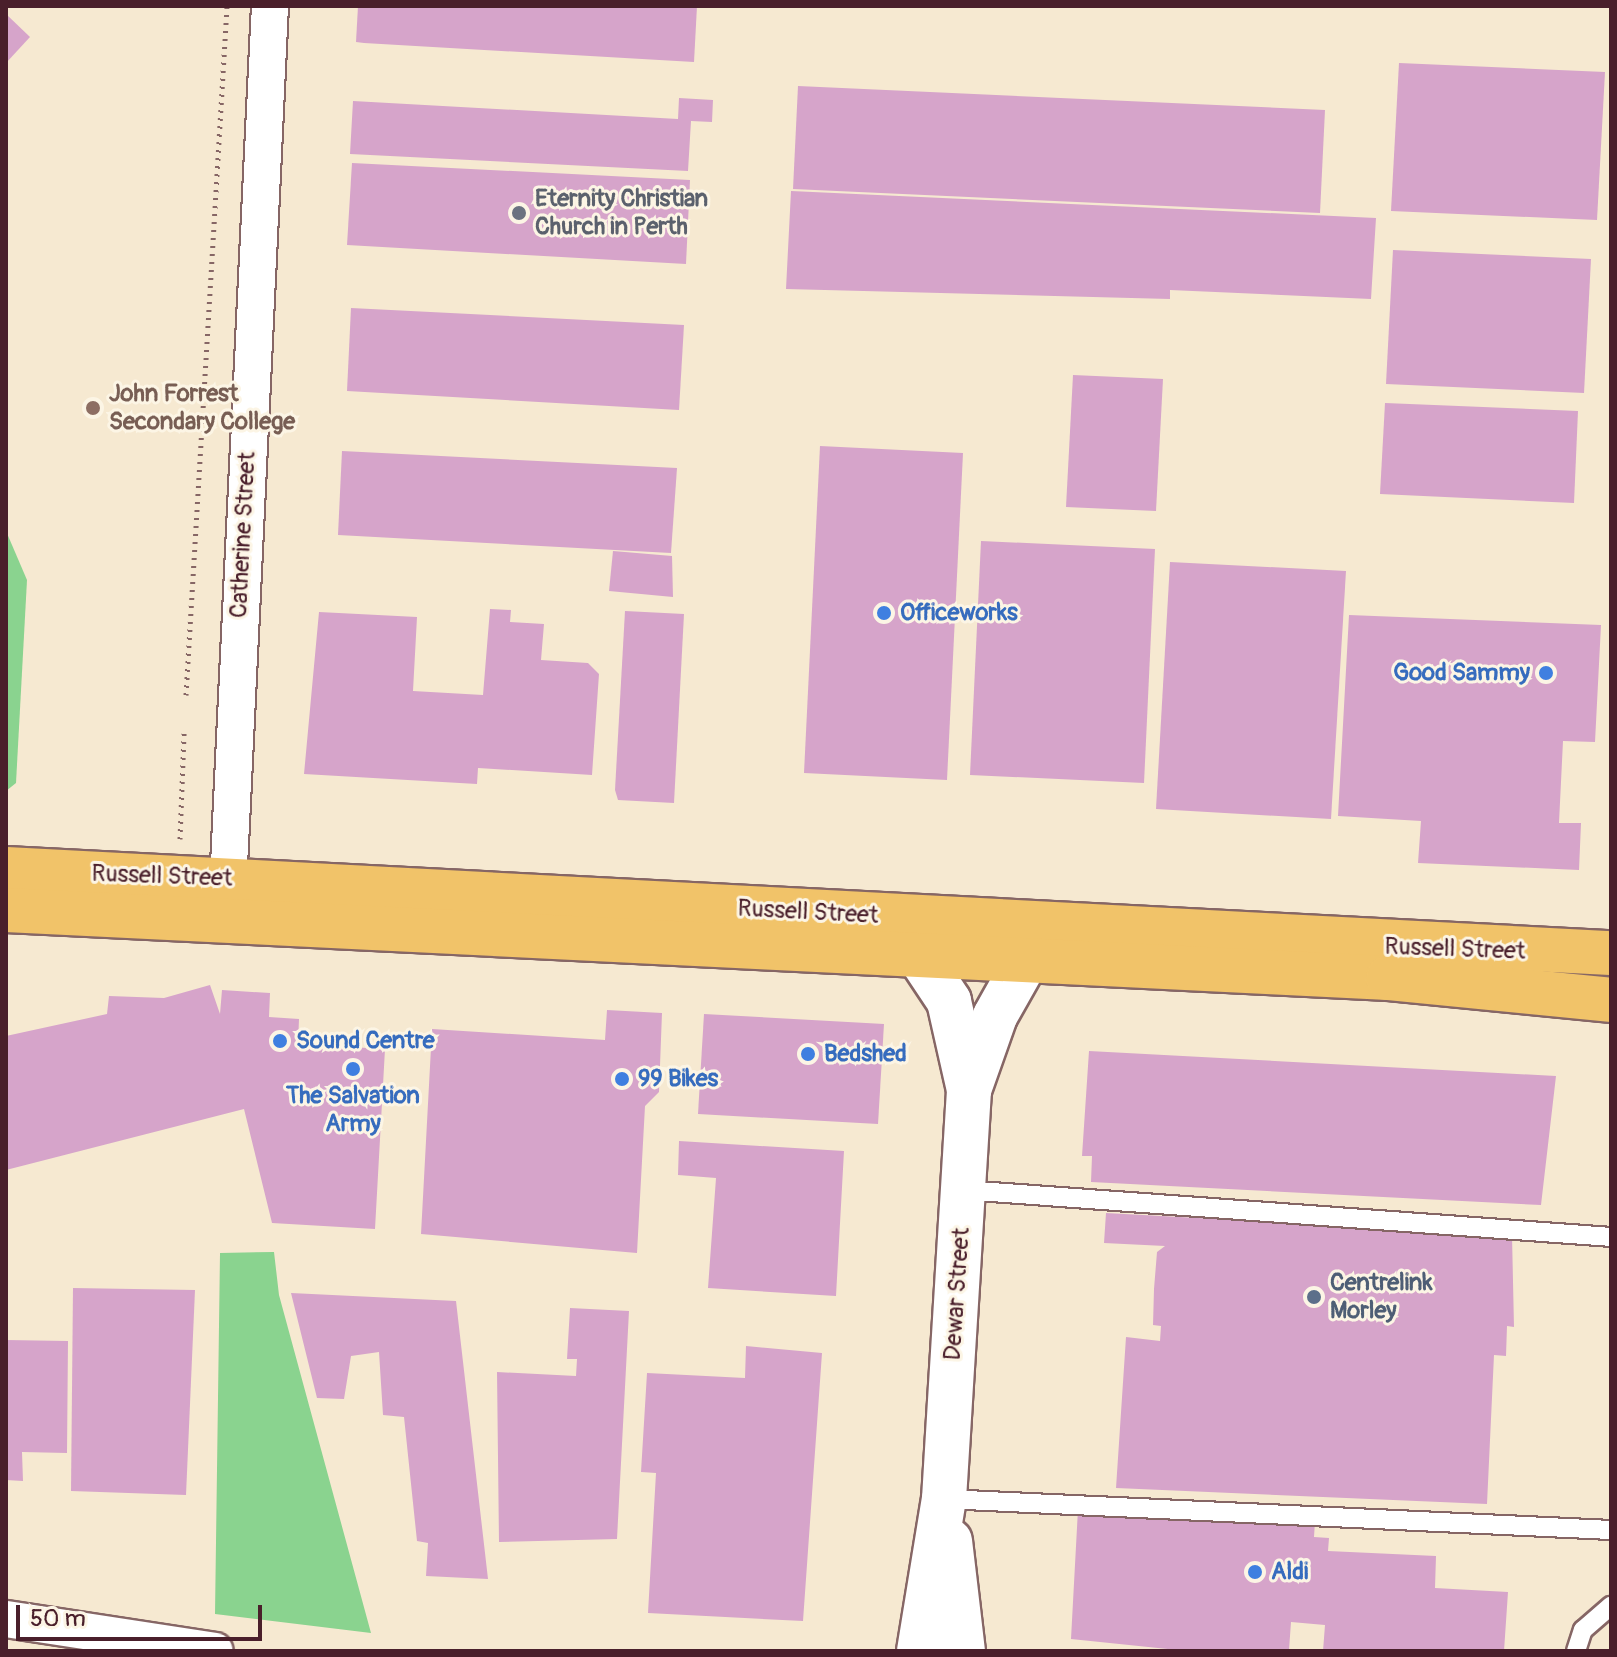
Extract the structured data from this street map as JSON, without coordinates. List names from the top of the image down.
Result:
{
  "streets": {
    "main road": ["Russell Street"],
    "street": ["Catherine Street", "Dewar Street"]
  },
  "crossings": [
    ["Catherine Street", "Russell Street"],
    ["Russell Street", "Dewar Street"]
  ],
  "places": [
    "Eternity Christian Church in Perth",
    "John Forrest Secondary College",
    "Officeworks",
    "Good Sammy",
    "Sound Centre",
    "Bedshed",
    "The Salvation Army",
    "99 Bikes",
    "Centrelink Morley",
    "Aldi"
  ],
  "scale_bar": "50 m"
}
